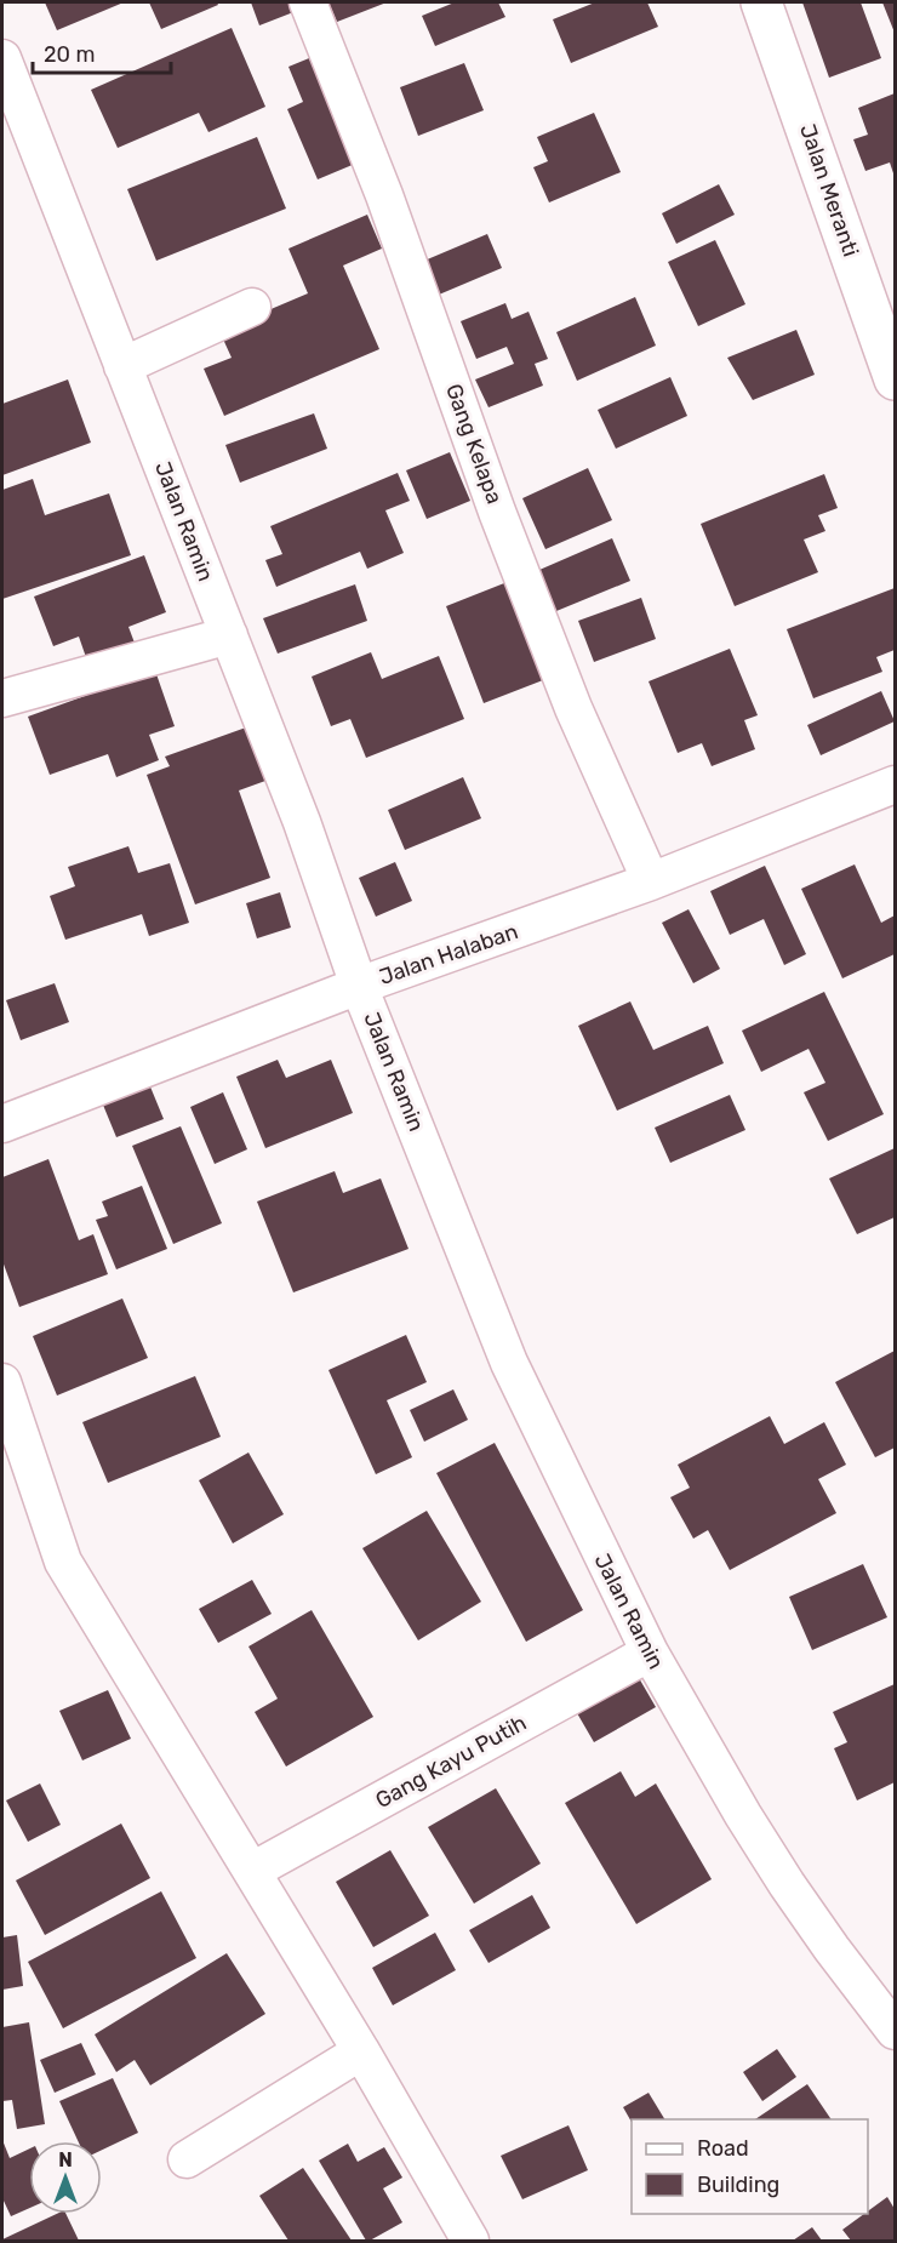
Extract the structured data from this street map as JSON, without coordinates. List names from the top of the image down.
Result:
{
  "streets": {
    "street": [
      "Jalan Meranti",
      "Gang Kelapa",
      "Jalan Ramin",
      "Jalan Halaban",
      "Gang Kayu Putih"
    ]
  },
  "crossings": [
    ["Gang Kelapa", "Jalan Halaban"],
    ["Jalan Ramin", "Jalan Halaban"],
    ["Jalan Ramin", "Gang Kayu Putih"]
  ],
  "legend": ["Road", "Building"],
  "scale_bar": "20 m",
  "north": "top"
}
